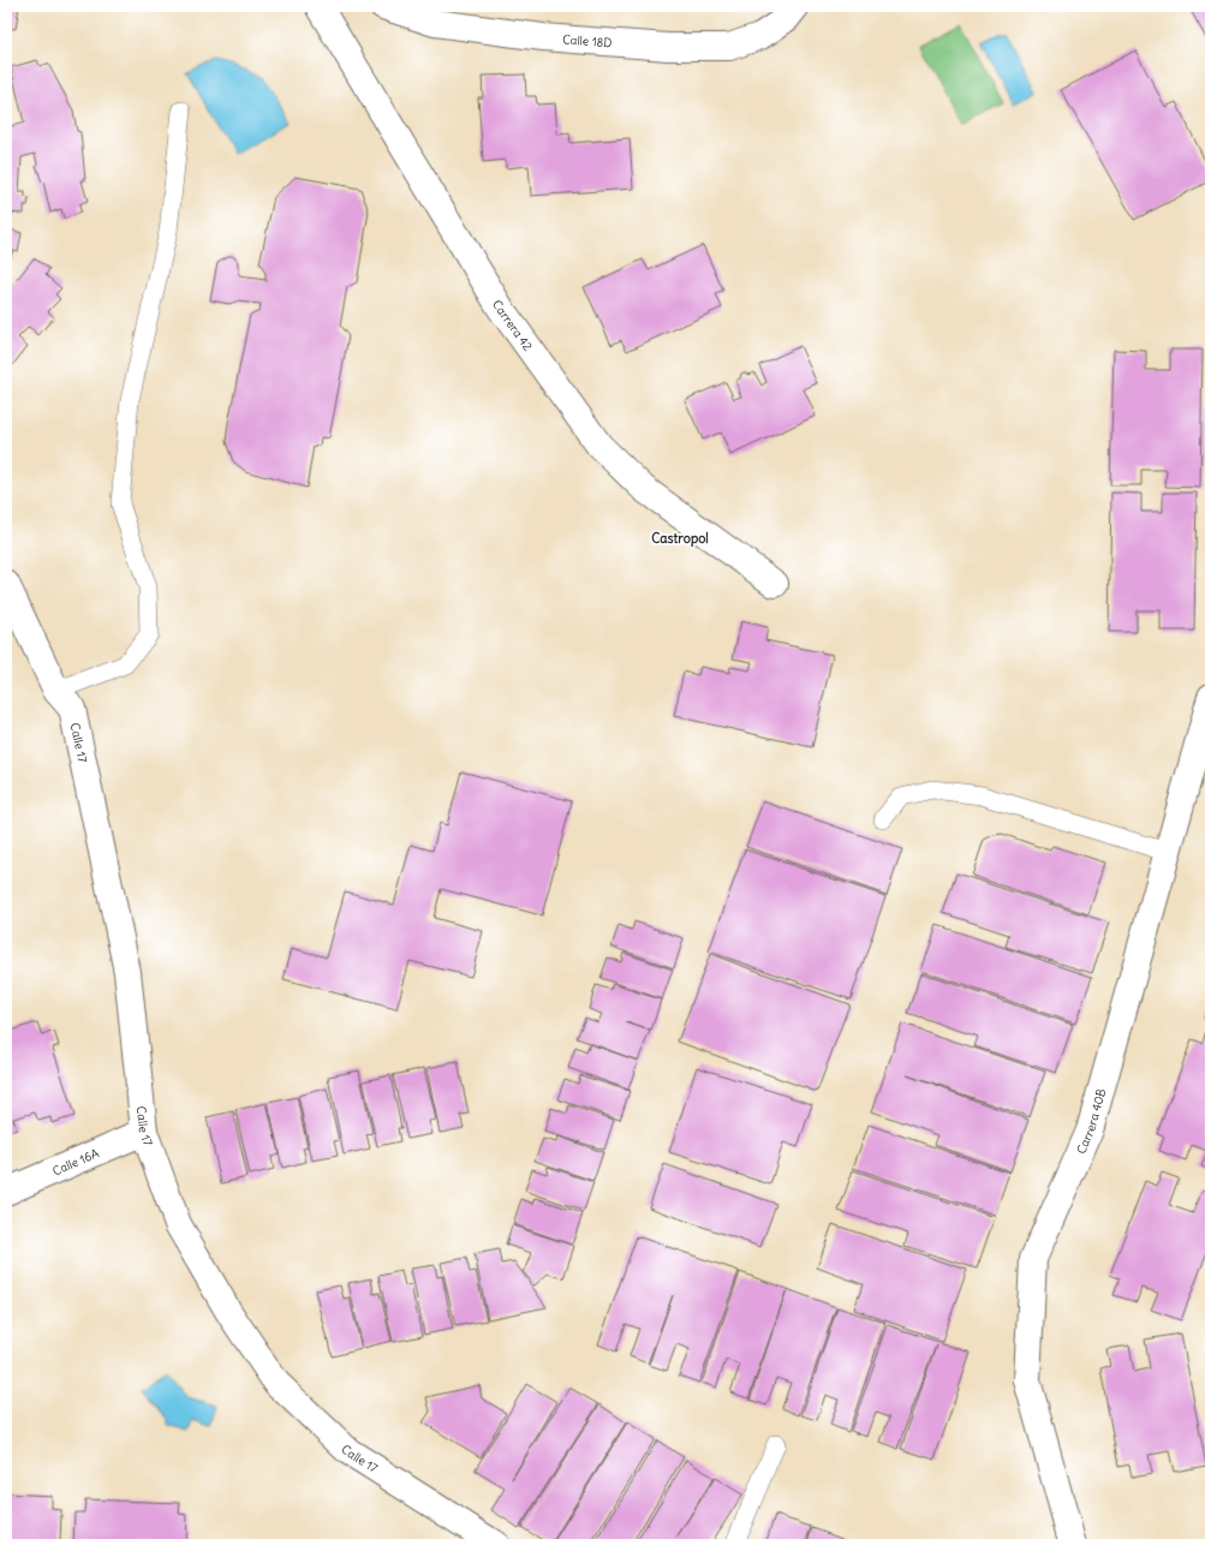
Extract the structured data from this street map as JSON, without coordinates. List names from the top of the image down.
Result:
{
  "streets": {
    "street": [
      "Calle 18D",
      "Carrera 42",
      "Calle 17",
      "Carrera 40B",
      "Calle 16A"
    ]
  },
  "crossings": [
    ["Calle 17", "Calle 16A"]
  ],
  "districts": ["Castropol"]
}
